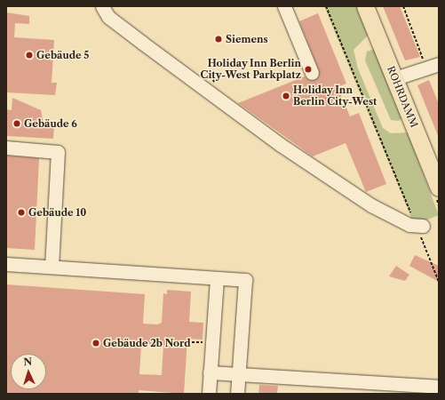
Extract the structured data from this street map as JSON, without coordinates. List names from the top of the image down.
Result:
{
  "streets": {
    "main road": ["ROHRDAMM"]
  },
  "places": [
    "Siemens",
    "Gebäude 5",
    "Holiday Inn Berlin City-West Parkplatz",
    "Holiday Inn Berlin City-West",
    "Gebäude 6",
    "Gebäude 10",
    "Gebäude 2b Nord"
  ],
  "north": "top"
}
